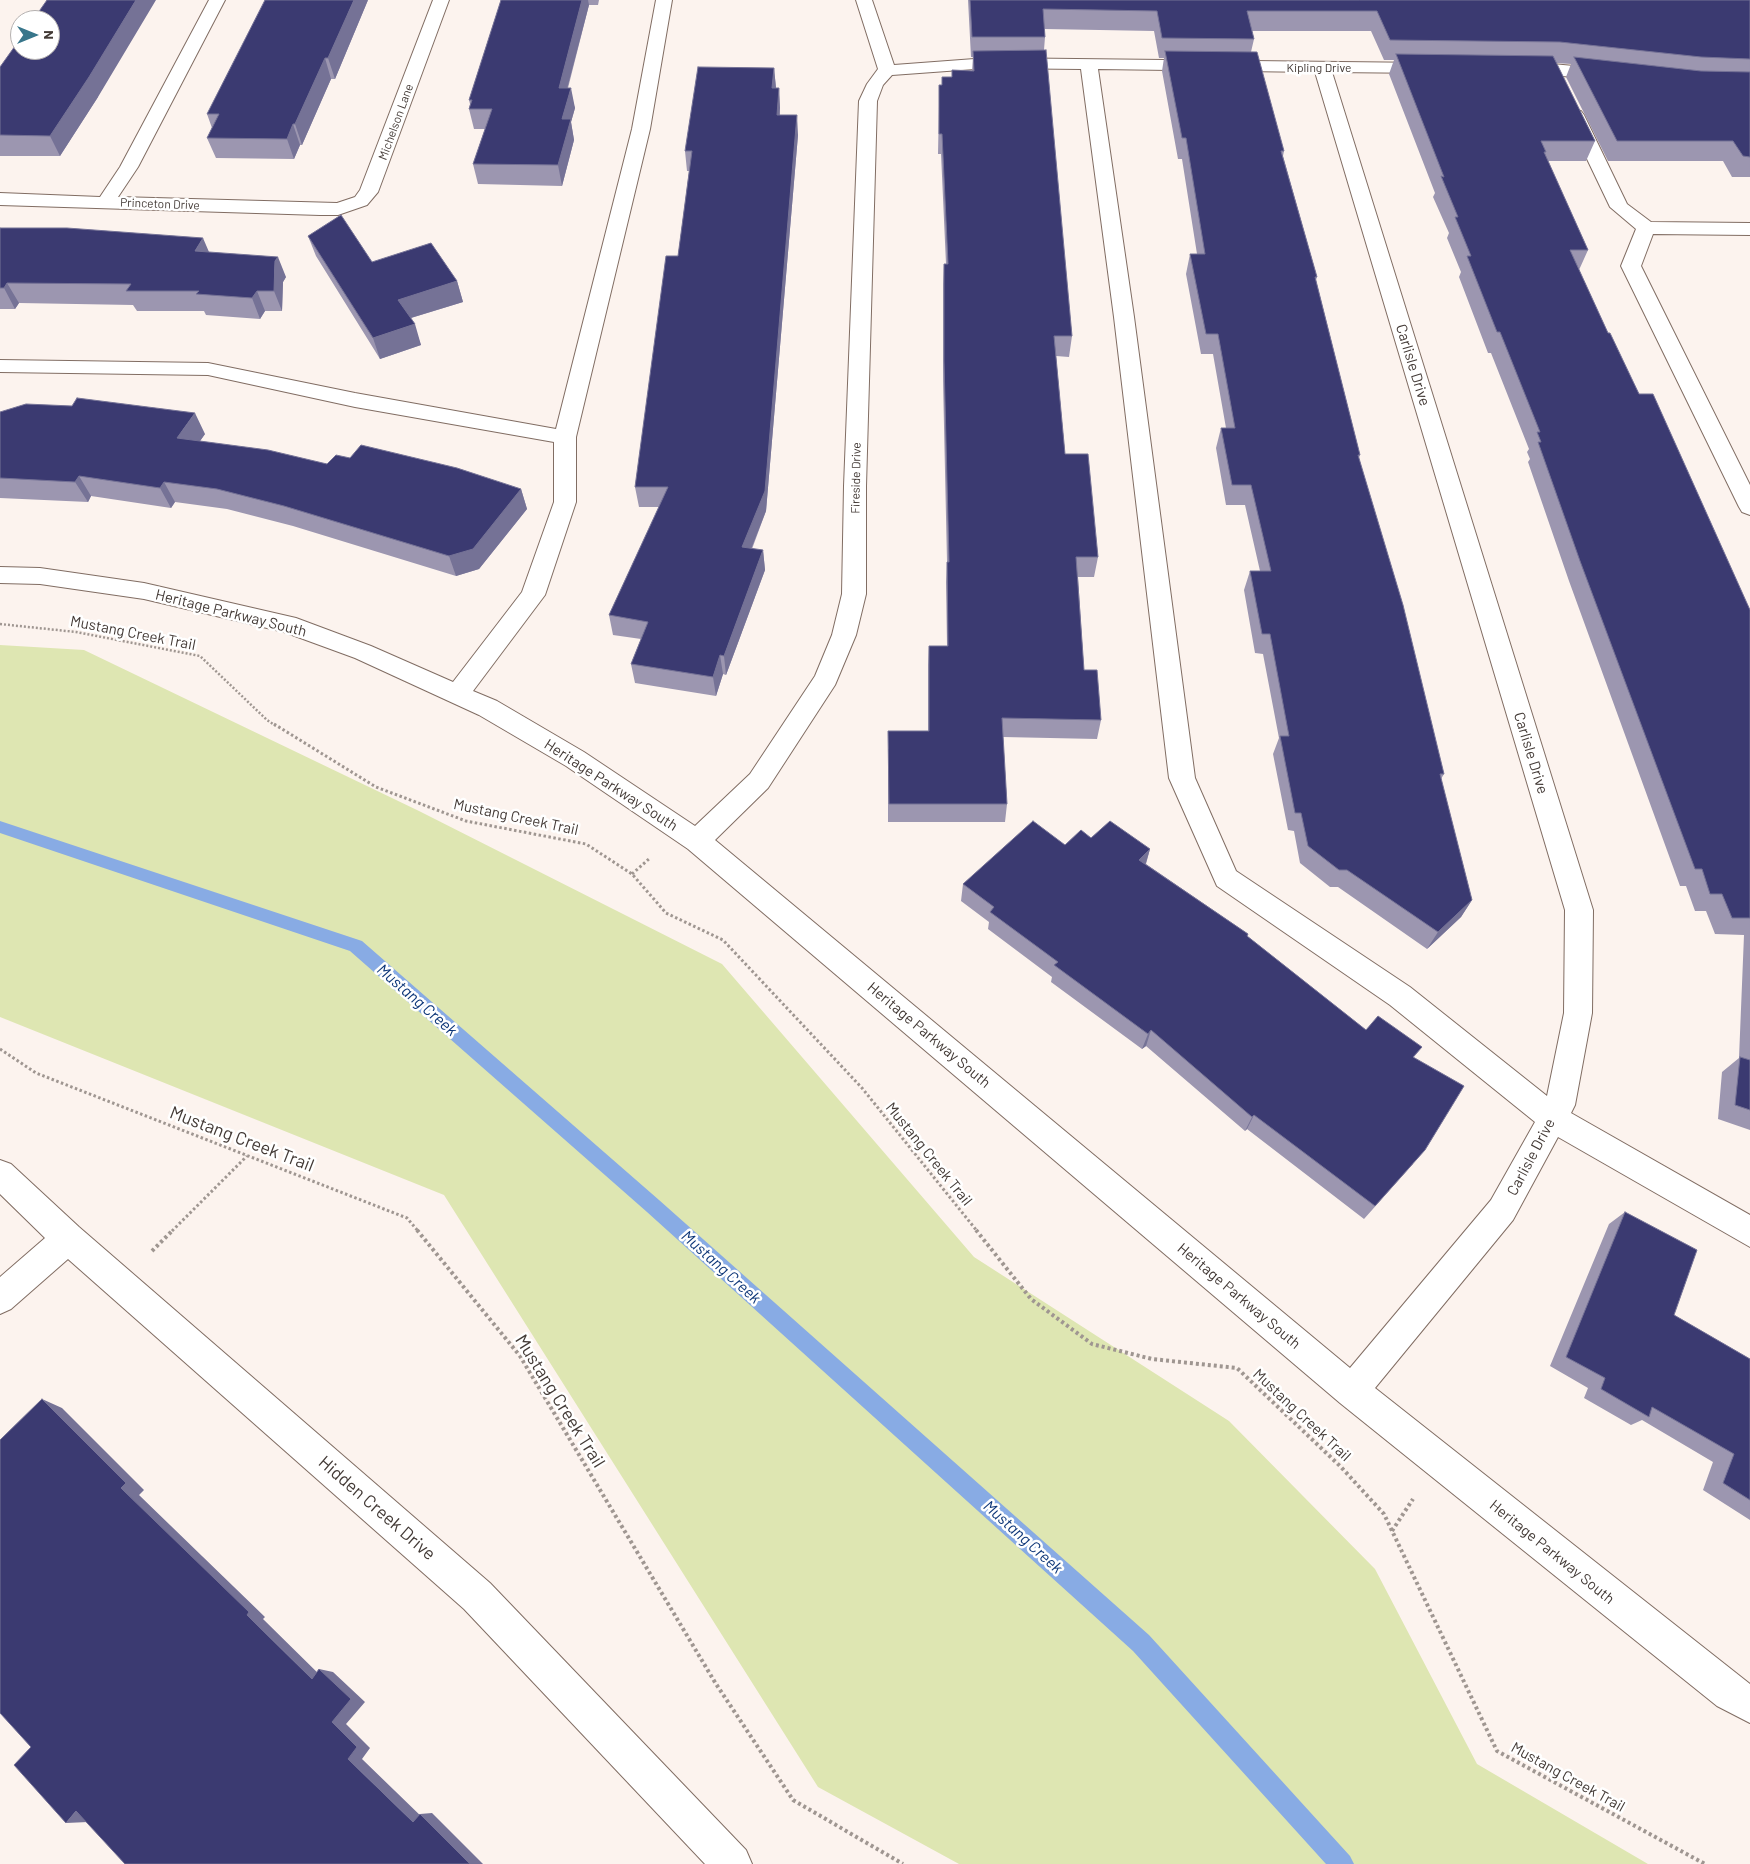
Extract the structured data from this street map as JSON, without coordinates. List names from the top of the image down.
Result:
{
  "streets": {
    "street": [
      "Kipling Drive",
      "Michelson Lane",
      "Princeton Drive",
      "Carlisle Drive",
      "Fireside Drive",
      "Heritage Parkway South",
      "Hidden Creek Drive"
    ],
    "path": ["Mustang Creek Trail"]
  },
  "crossings": [
    ["Kipling Drive", "Carlisle Drive"],
    ["Kipling Drive", "Fireside Drive"],
    ["Michelson Lane", "Princeton Drive"],
    ["Carlisle Drive", "Heritage Parkway South"],
    ["Fireside Drive", "Heritage Parkway South"]
  ],
  "water": ["Mustang Creek"],
  "north": "right"
}
